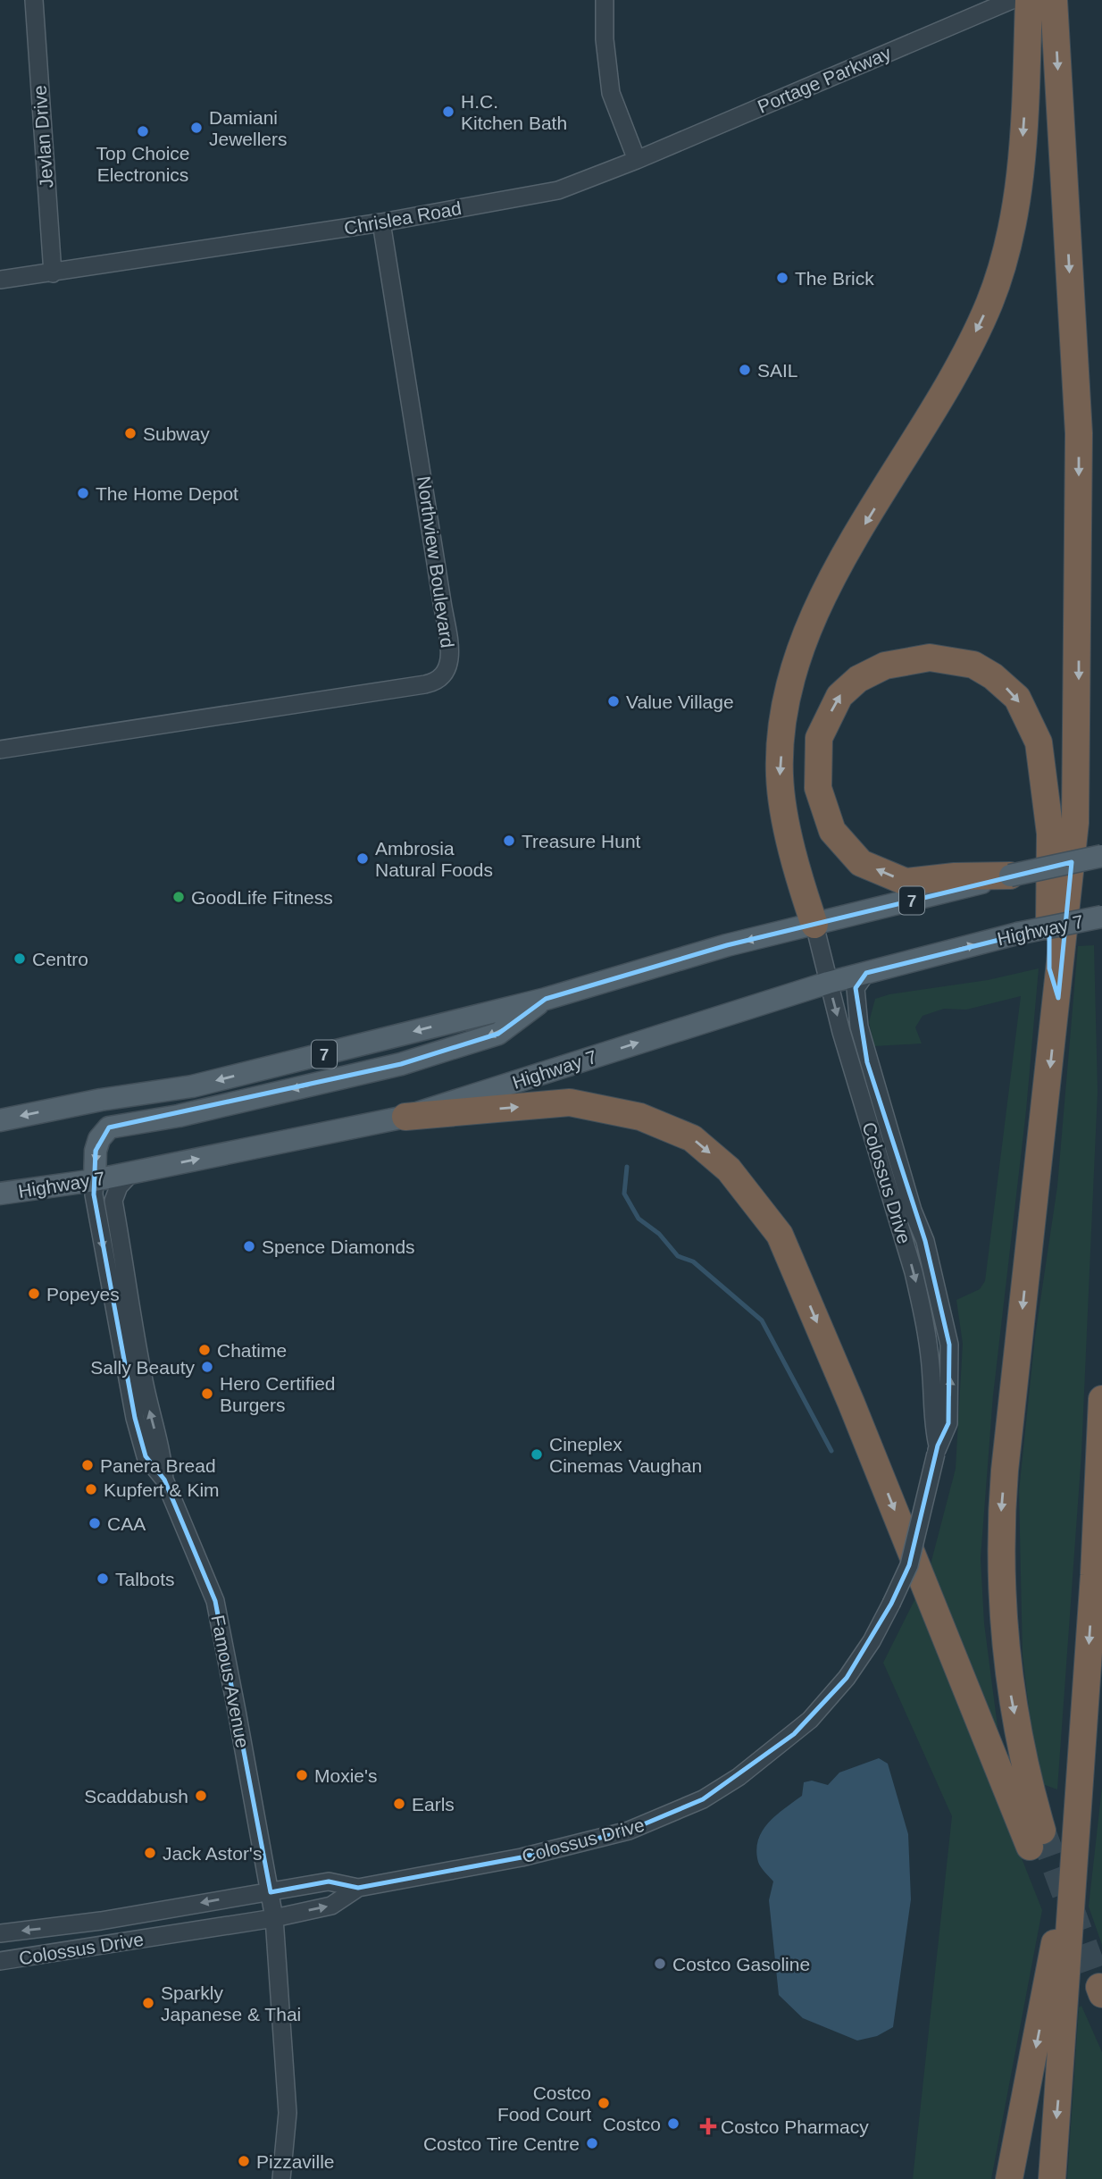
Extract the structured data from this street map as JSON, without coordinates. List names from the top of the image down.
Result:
{
  "streets": {
    "main road": ["7", "Highway 7"],
    "street": [
      "Portage Parkway",
      "Jevlan Drive",
      "Chrislea Road",
      "Northview Boulevard",
      "Colossus Drive",
      "Famous Avenue"
    ]
  },
  "crossings": [
    ["Portage Parkway", "Chrislea Road"],
    ["Jevlan Drive", "Chrislea Road"],
    ["Chrislea Road", "Northview Boulevard"],
    ["7", "Colossus Drive"],
    ["Highway 7", "Colossus Drive"],
    ["Highway 7", "Famous Avenue"],
    ["Colossus Drive", "Famous Avenue"]
  ],
  "places": {
    "other": [
      "H.C. Kitchen Bath",
      "Damiani Jewellers",
      "Top Choice Electronics",
      "The Brick",
      "SAIL",
      "Subway",
      "The Home Depot",
      "Value Village",
      "Treasure Hunt",
      "Ambrosia Natural Foods",
      "GoodLife Fitness",
      "Centro",
      "Spence Diamonds",
      "Popeyes",
      "Chatime",
      "Sally Beauty",
      "Hero Certified Burgers",
      "Cineplex Cinemas Vaughan",
      "Panera Bread",
      "Kupfert & Kim",
      "CAA",
      "Talbots",
      "Moxie's",
      "Scaddabush",
      "Earls",
      "Jack Astor's",
      "Costco Gasoline",
      "Sparkly Japanese & Thai",
      "Costco Food Court",
      "Costco",
      "Costco Tire Centre",
      "Pizzaville"
    ],
    "health": ["Costco Pharmacy"]
  }
}
